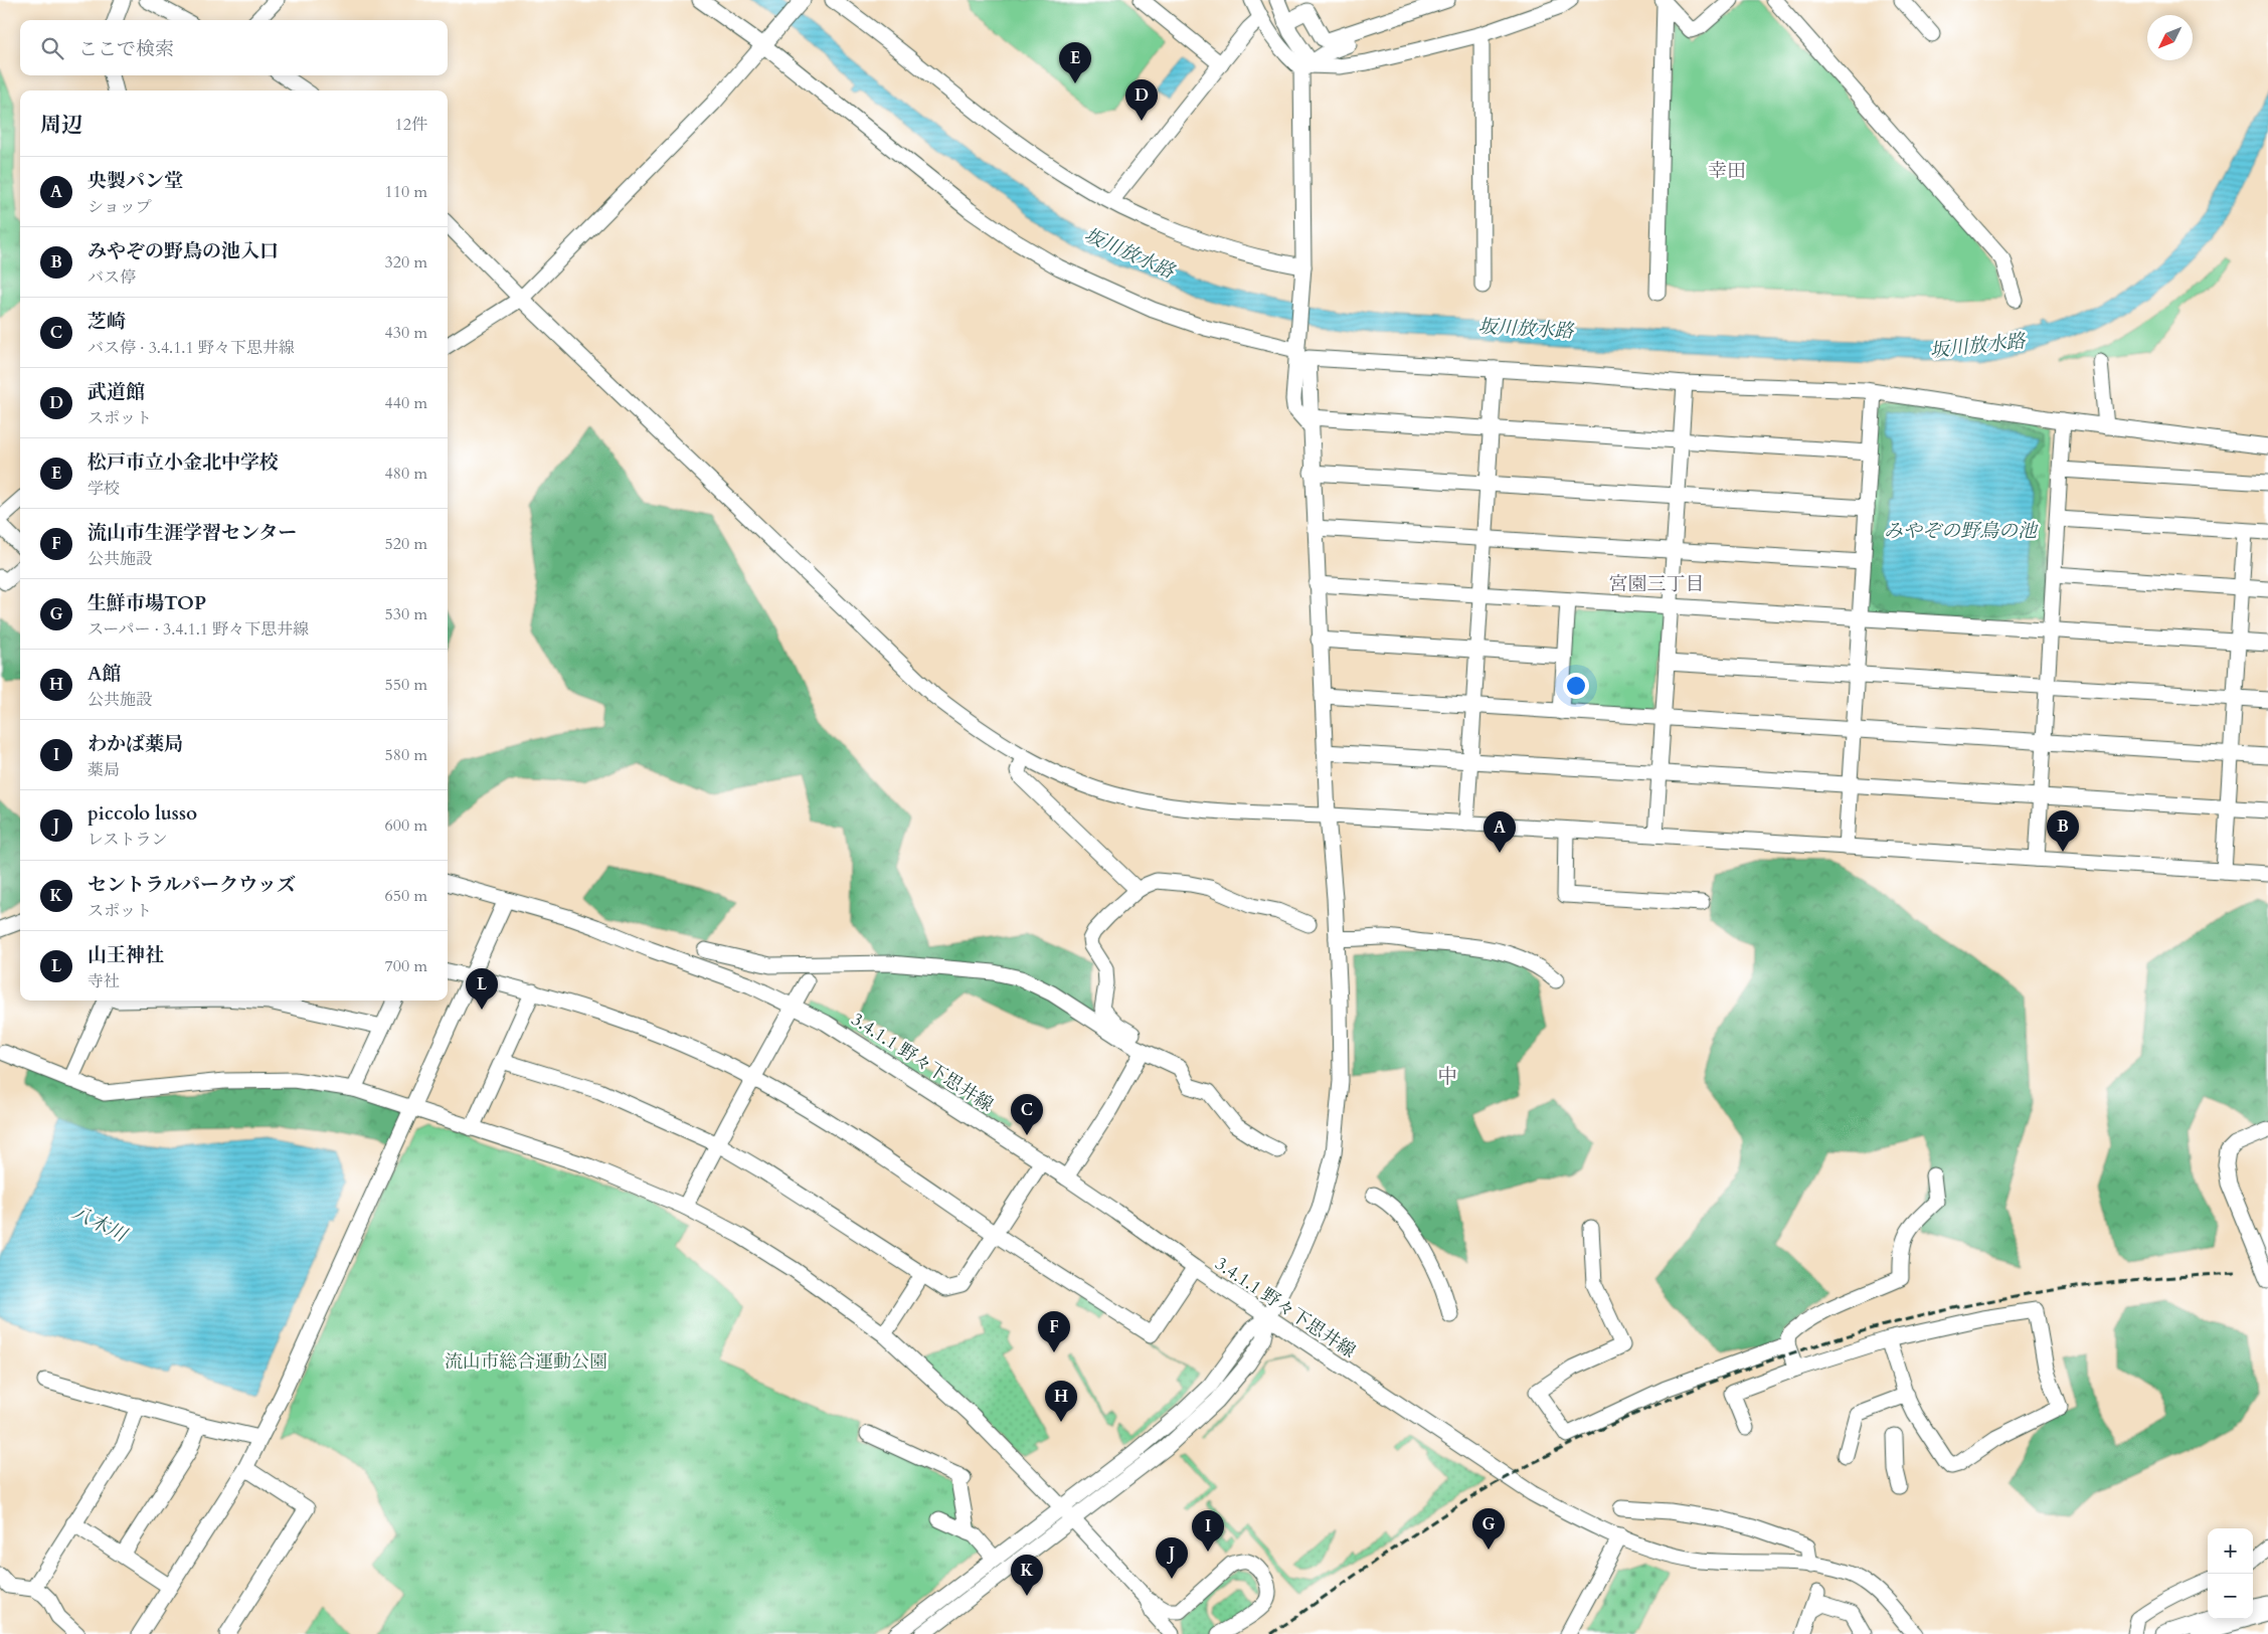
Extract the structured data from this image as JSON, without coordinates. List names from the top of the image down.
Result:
{
  "streets": {
    "street": ["3.4.1.1 野々下思井線"]
  },
  "districts": ["幸田", "宮園三丁目", "中"],
  "water": ["坂川放水路", "みやぞの野鳥の池", "八木川"],
  "parks": ["流山市総合運動公園"],
  "north": "bottom left",
  "page": {
    "search": "ここで検索",
    "pins": [
      "E",
      "D",
      "B",
      "A",
      "L",
      "C",
      "F",
      "H",
      "G",
      "I",
      "J",
      "K"
    ],
    "heading": ["周辺", "12件"],
    "list": [
      {
        "mark": "A",
        "name": "央製パン堂",
        "note": "ショップ",
        "value": "110 m"
      },
      {
        "mark": "B",
        "name": "みやぞの野鳥の池入口",
        "note": "バス停",
        "value": "320 m"
      },
      {
        "mark": "C",
        "name": "芝崎",
        "note": "バス停 · 3.4.1.1 野々下思井線",
        "value": "430 m"
      },
      {
        "mark": "D",
        "name": "武道館",
        "note": "スポット",
        "value": "440 m"
      },
      {
        "mark": "E",
        "name": "松戸市立小金北中学校",
        "note": "学校",
        "value": "480 m"
      },
      {
        "mark": "F",
        "name": "流山市生涯学習センター",
        "note": "公共施設",
        "value": "520 m"
      },
      {
        "mark": "G",
        "name": "生鮮市場TOP",
        "note": "スーパー · 3.4.1.1 野々下思井線",
        "value": "530 m"
      },
      {
        "mark": "H",
        "name": "A館",
        "note": "公共施設",
        "value": "550 m"
      },
      {
        "mark": "I",
        "name": "わかば薬局",
        "note": "薬局",
        "value": "580 m"
      },
      {
        "mark": "J",
        "name": "piccolo lusso",
        "note": "レストラン",
        "value": "600 m"
      },
      {
        "mark": "K",
        "name": "セントラルパークウッズ",
        "note": "スポット",
        "value": "650 m"
      },
      {
        "mark": "L",
        "name": "山王神社",
        "note": "寺社",
        "value": "700 m"
      }
    ],
    "map_buttons": ["+", "−"]
  }
}
